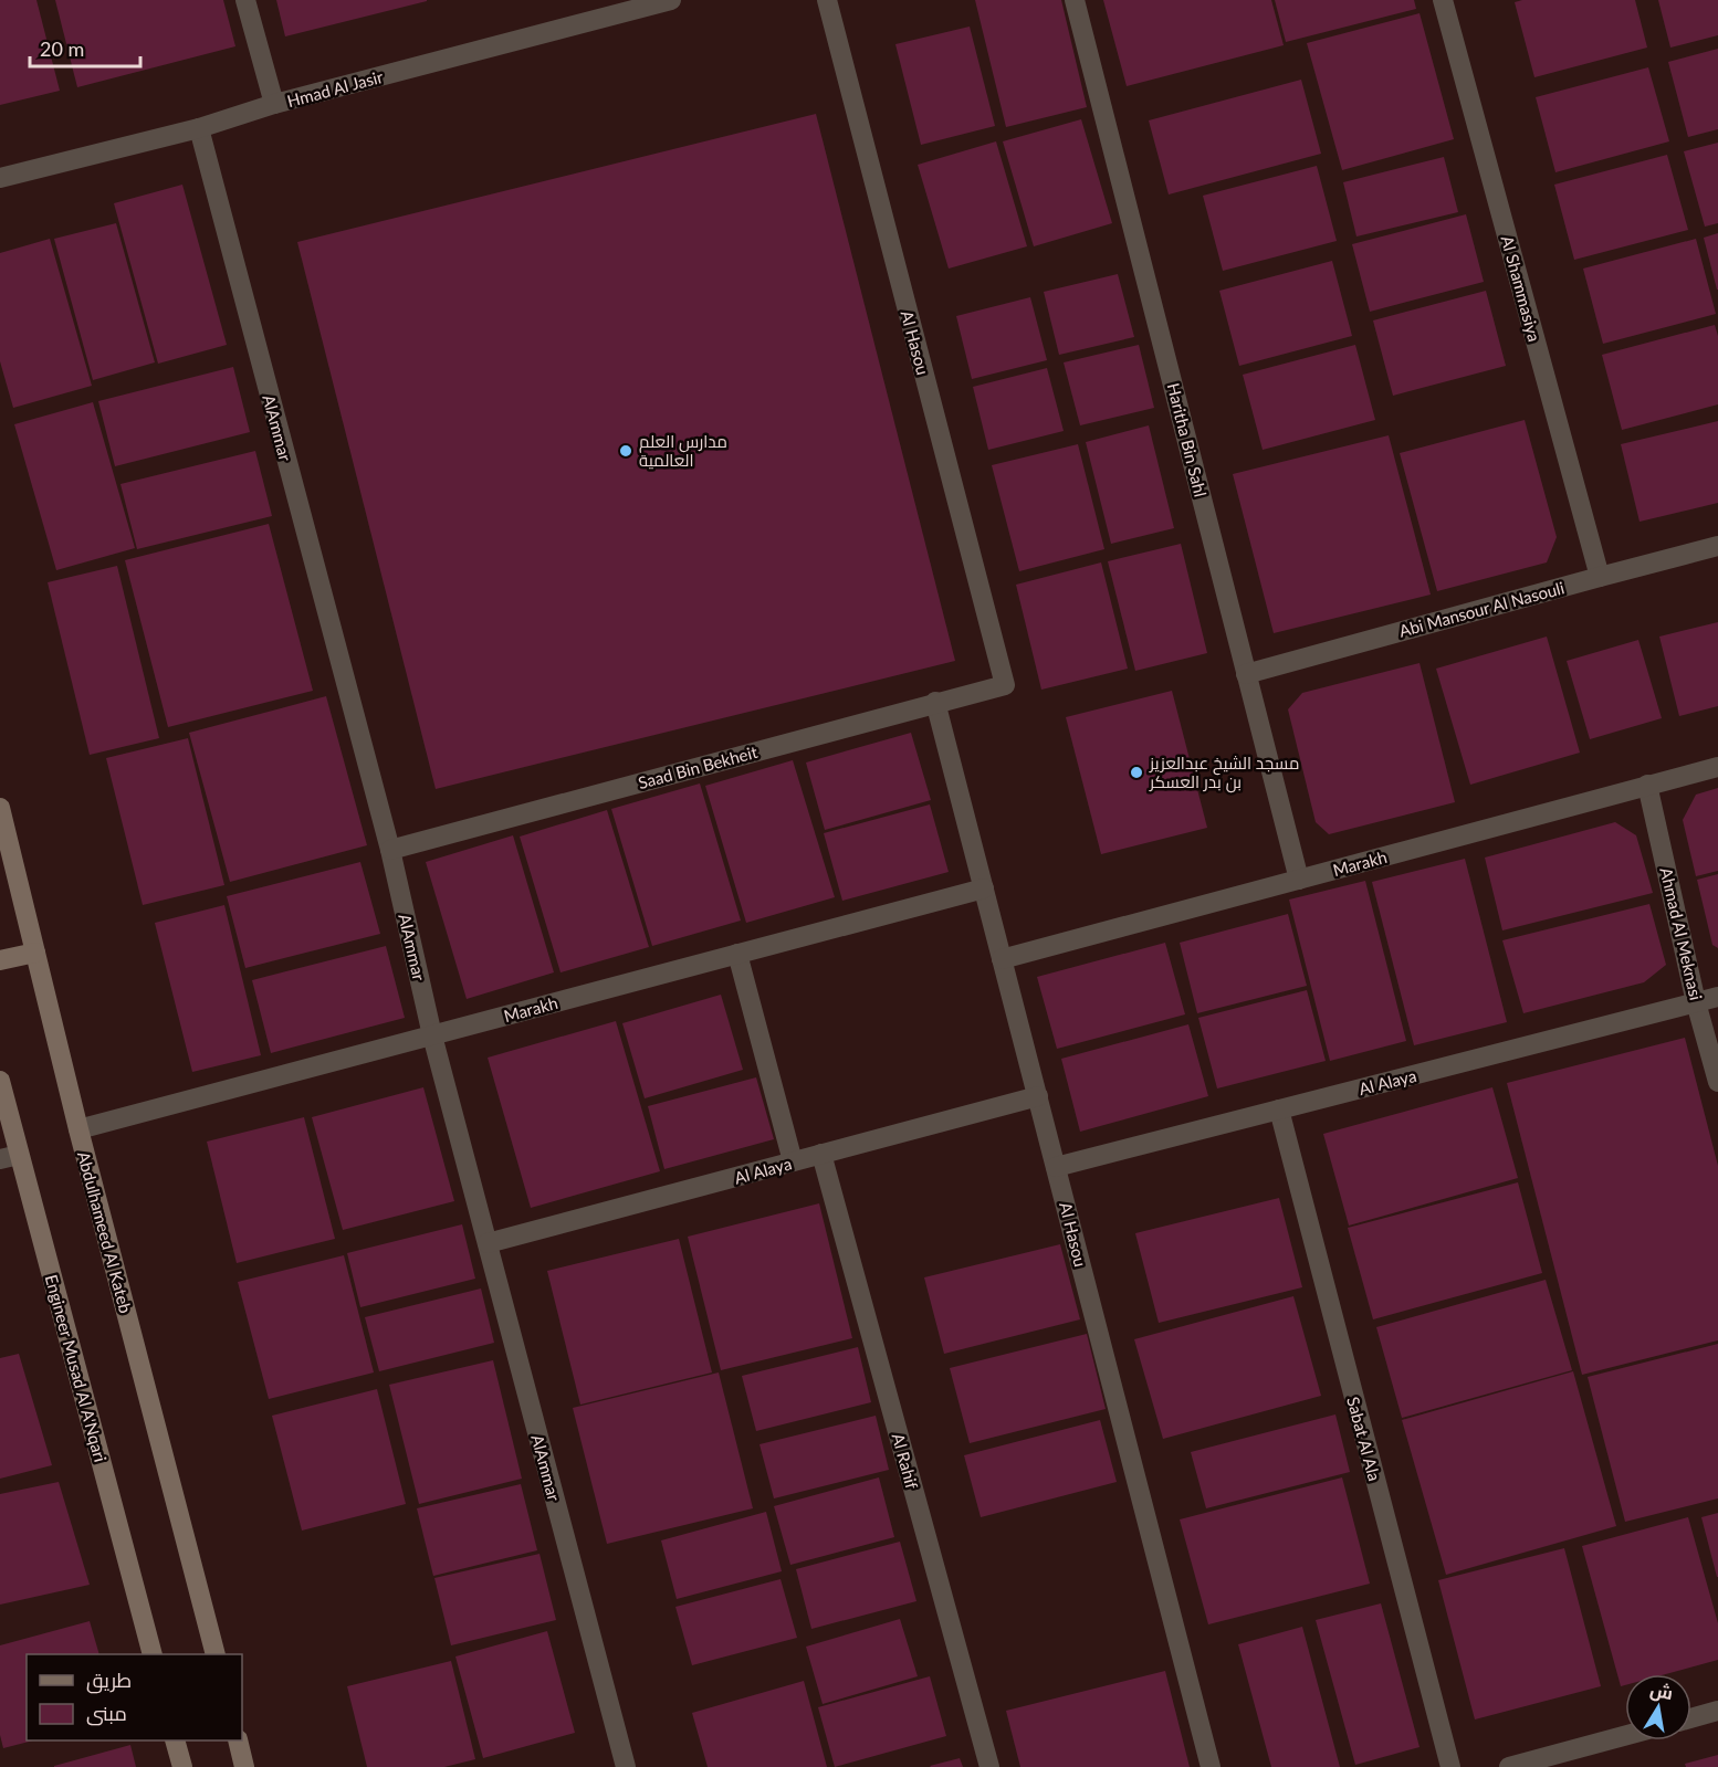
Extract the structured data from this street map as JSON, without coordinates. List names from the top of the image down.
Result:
{
  "streets": {
    "street": [
      "Hmad Al Jasir",
      "Al Shammasiya",
      "Al Hasou",
      "AlAmmar",
      "Haritha Bin Sahl",
      "Abi Mansour Al Nasouli",
      "Saad Bin Bekheit",
      "Marakh",
      "Ahmad Al Meknasi",
      "Al Alaya",
      "Abdulhameed Al Kateb",
      "Engineer Musad Al A'Nqari",
      "Sabat Al Ala",
      "Al Rahif"
    ]
  },
  "crossings": [
    ["Hmad Al Jasir", "AlAmmar"],
    ["Al Shammasiya", "Abi Mansour Al Nasouli"],
    ["Al Hasou", "Saad Bin Bekheit"],
    ["Al Hasou", "Marakh"],
    ["Al Hasou", "Al Alaya"],
    ["AlAmmar", "Saad Bin Bekheit"],
    ["AlAmmar", "Marakh"],
    ["AlAmmar", "Al Alaya"],
    ["Haritha Bin Sahl", "Abi Mansour Al Nasouli"],
    ["Haritha Bin Sahl", "Marakh"],
    ["Marakh", "Ahmad Al Meknasi"],
    ["Marakh", "Abdulhameed Al Kateb"],
    ["Ahmad Al Meknasi", "Al Alaya"],
    ["Al Alaya", "Sabat Al Ala"],
    ["Al Alaya", "Al Rahif"]
  ],
  "places": ["مدارس العلم العالمية", "مسجد الشيخ عبدالعزيز بن بدر العسكر"],
  "legend": ["طريق", "مبنى"],
  "scale_bar": "20 m",
  "north": "top"
}
